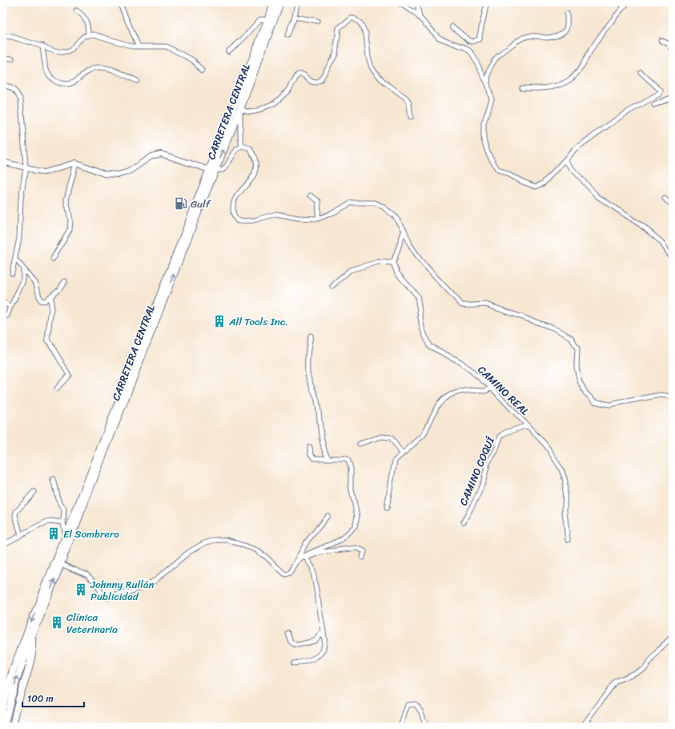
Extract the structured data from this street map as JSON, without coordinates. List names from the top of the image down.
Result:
{
  "streets": {
    "highway": ["CARRETERA CENTRAL"],
    "street": ["CAMINO REAL", "CAMINO COQUÍ"]
  },
  "crossings": [
    ["CAMINO REAL", "CAMINO COQUÍ"]
  ],
  "places": {
    "fuel station": ["Gulf"],
    "building": [
      "All Tools Inc.",
      "El Sombrero",
      "Johnny Rullán Publicidad",
      "Clínica Veterinaria"
    ]
  },
  "scale_bar": "100 m"
}
